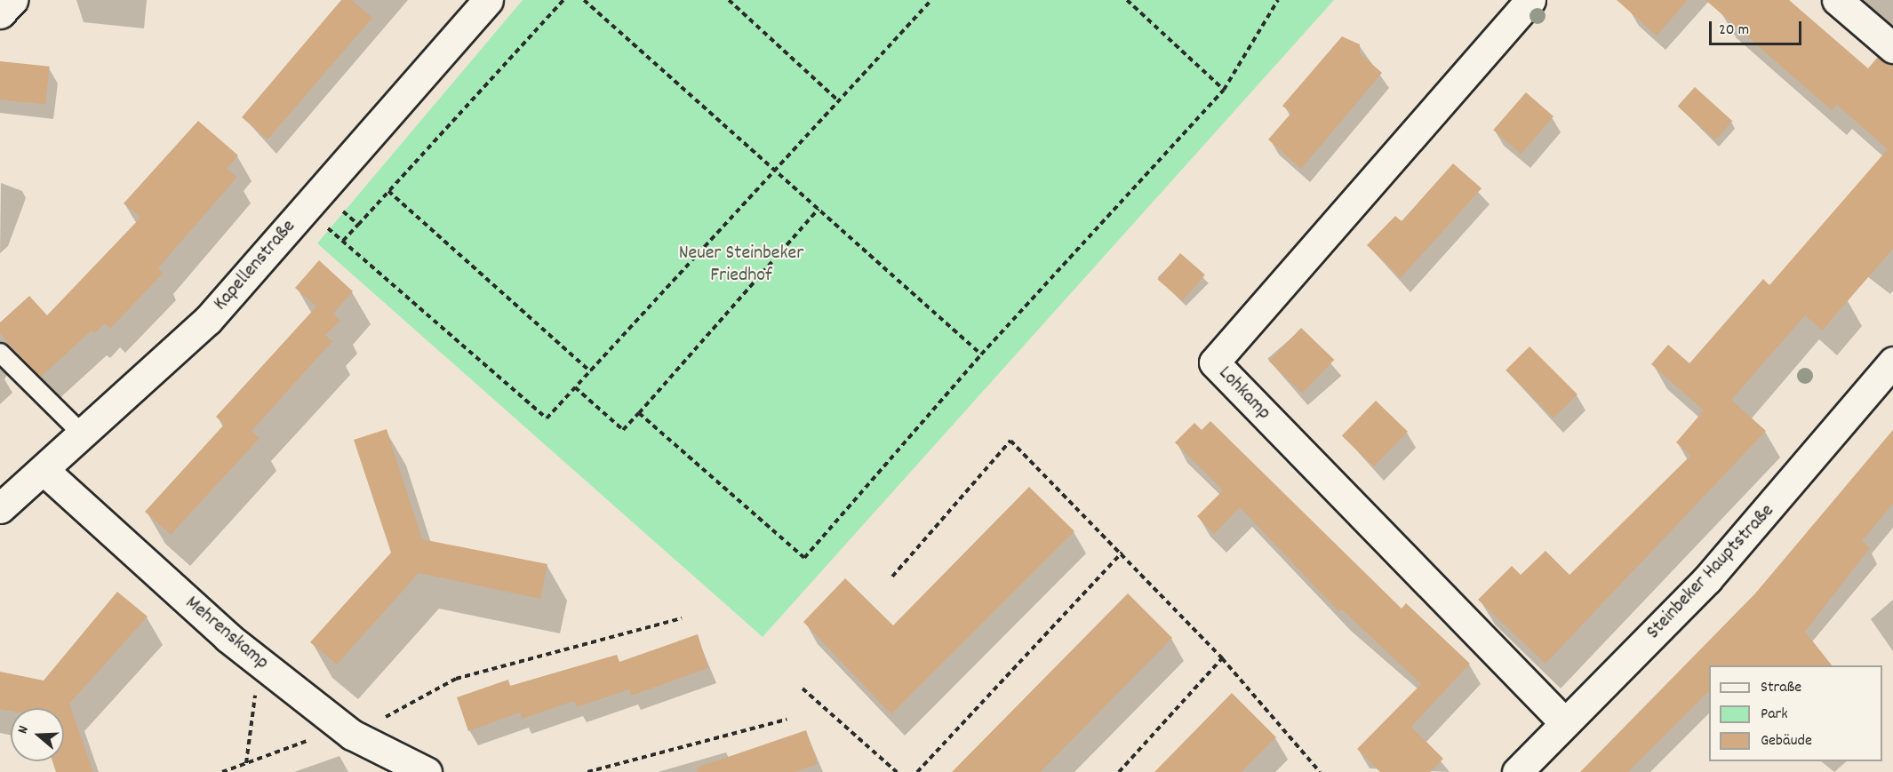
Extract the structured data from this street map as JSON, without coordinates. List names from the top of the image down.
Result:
{
  "streets": {
    "street": [
      "Kapellenstraße",
      "Lohkamp",
      "Steinbeker Hauptstraße",
      "Mehrenskamp"
    ]
  },
  "crossings": [
    ["Kapellenstraße", "Mehrenskamp"],
    ["Lohkamp", "Steinbeker Hauptstraße"]
  ],
  "parks": ["Neuer Steinbeker Friedhof"],
  "legend": ["Straße", "Park", "Gebäude"],
  "scale_bar": "20 m",
  "north": "left"
}
